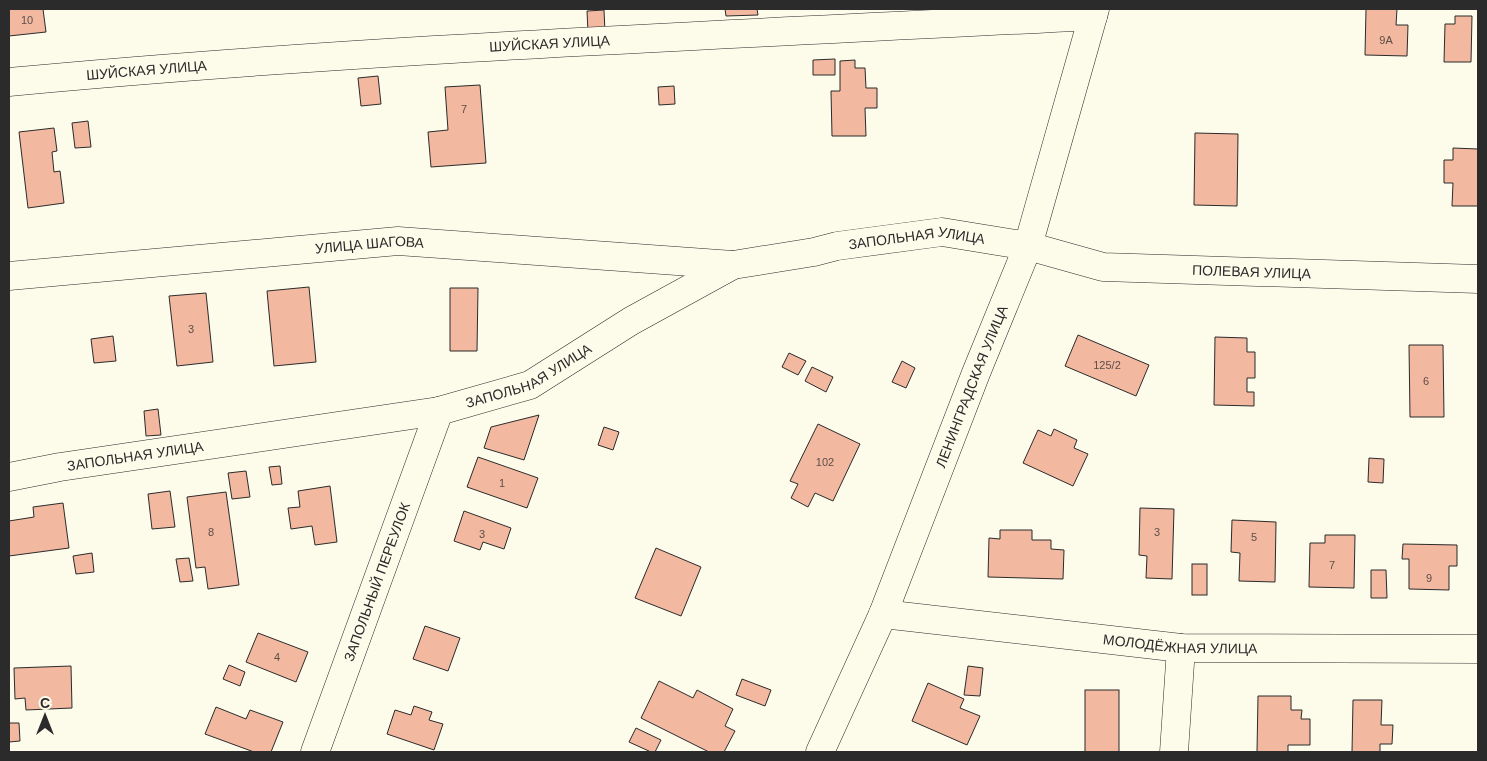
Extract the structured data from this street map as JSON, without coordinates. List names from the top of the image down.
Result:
{
  "streets": {
    "street": [
      "ШУЙСКАЯ УЛИЦА",
      "ЗАПОЛЬНАЯ УЛИЦА",
      "УЛИЦА ШАГОВА",
      "ПОЛЕВАЯ УЛИЦА",
      "ЛЕНИНГРАДСКАЯ УЛИЦА",
      "ЗАПОЛЬНЫЙ ПЕРЕУЛОК",
      "МОЛОДЁЖНАЯ УЛИЦА"
    ]
  },
  "crossings": [
    ["ШУЙСКАЯ УЛИЦА", "ЛЕНИНГРАДСКАЯ УЛИЦА"],
    ["ЗАПОЛЬНАЯ УЛИЦА", "УЛИЦА ШАГОВА"],
    ["ЗАПОЛЬНАЯ УЛИЦА", "ПОЛЕВАЯ УЛИЦА"],
    ["ЗАПОЛЬНАЯ УЛИЦА", "ЛЕНИНГРАДСКАЯ УЛИЦА"],
    ["ЗАПОЛЬНАЯ УЛИЦА", "ЗАПОЛЬНЫЙ ПЕРЕУЛОК"],
    ["ПОЛЕВАЯ УЛИЦА", "ЛЕНИНГРАДСКАЯ УЛИЦА"],
    ["ЛЕНИНГРАДСКАЯ УЛИЦА", "МОЛОДЁЖНАЯ УЛИЦА"]
  ],
  "house_numbers": [
    "10",
    "9А",
    "7",
    "3",
    "125/2",
    "6",
    "102",
    "1",
    "8",
    "3",
    "3",
    "5",
    "7",
    "9",
    "4"
  ],
  "north": "top"
}
